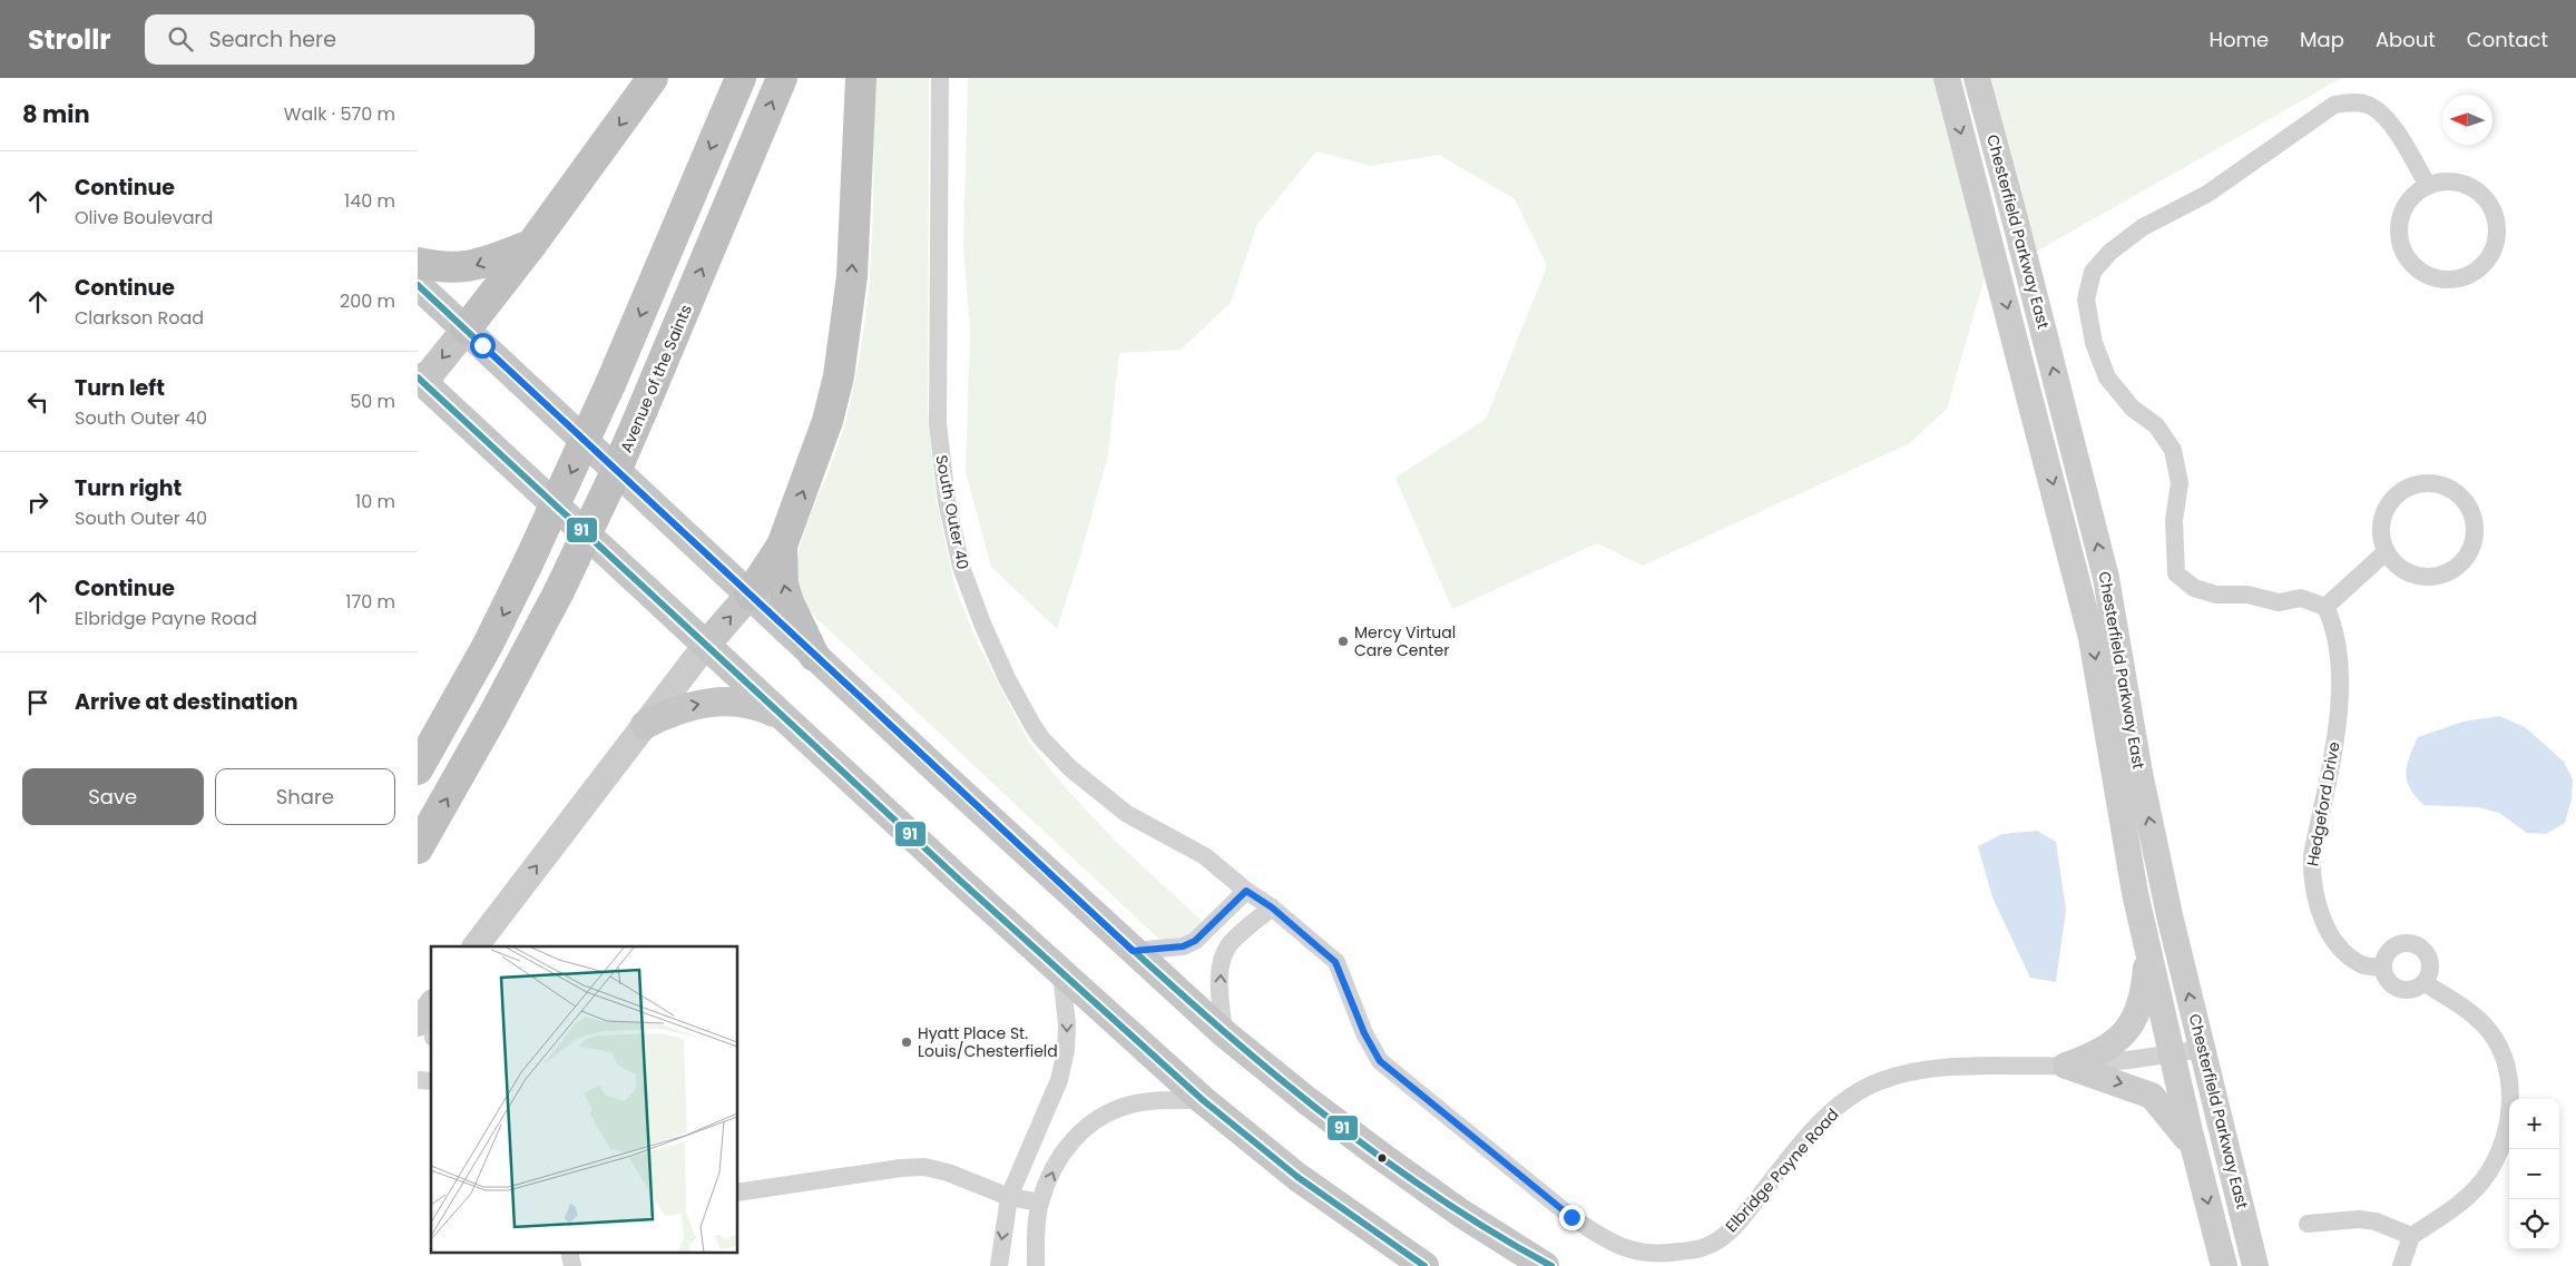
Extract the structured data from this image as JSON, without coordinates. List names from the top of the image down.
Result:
{
  "streets": {
    "highway": ["Avenue of the Saints"],
    "street": [
      "Chesterfield Parkway East",
      "South Outer 40",
      "Hedgeford Drive",
      "Elbridge Payne Road"
    ]
  },
  "crossings": [
    ["Chesterfield Parkway East", "Elbridge Payne Road"],
    ["South Outer 40", "Elbridge Payne Road"]
  ],
  "places": ["Mercy Virtual Care Center", "Hyatt Place St. Louis/Chesterfield"],
  "lines": ["transit line 91"],
  "north": "left",
  "page": {
    "header": "Strollr",
    "search": "Search here",
    "nav": [
      "Home",
      "Map",
      "About",
      "Contact"
    ],
    "heading": ["8 min", "Walk · 570 m"],
    "list": [
      ["Continue", "Olive Boulevard", "140 m"],
      ["Continue", "Clarkson Road", "200 m"],
      ["Turn left", "South Outer 40", "50 m"],
      ["Turn right", "South Outer 40", "10 m"],
      ["Continue", "Elbridge Payne Road", "170 m"],
      "Arrive at destination"
    ],
    "buttons": ["Save", "Share"],
    "map_buttons": ["+", "−"]
  }
}
